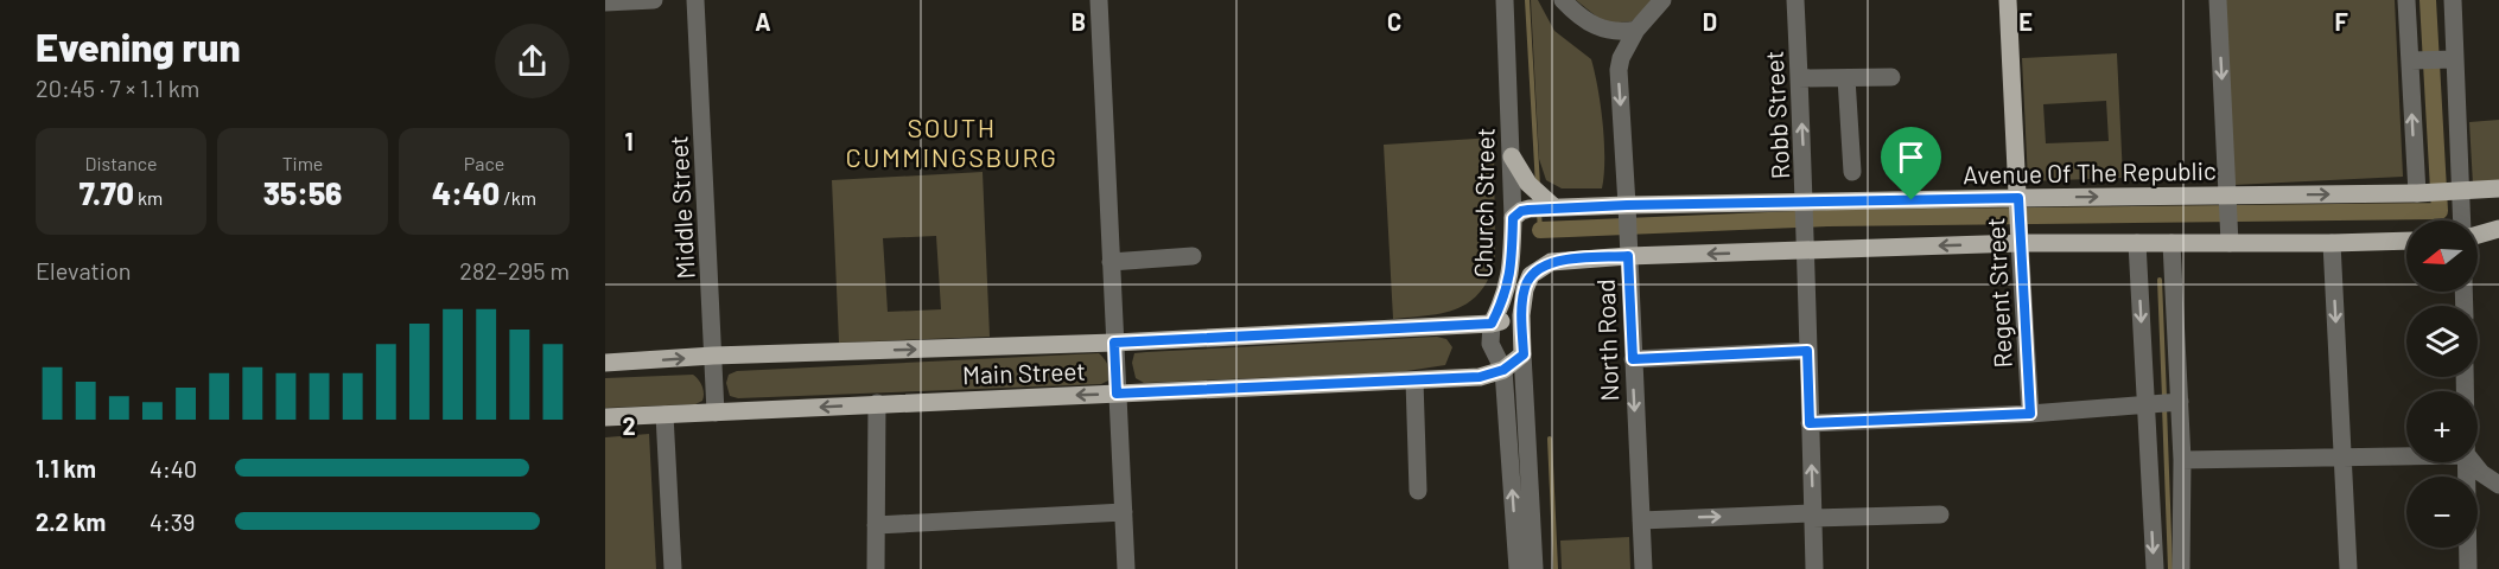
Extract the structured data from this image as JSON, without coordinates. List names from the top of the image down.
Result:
{
  "streets": {
    "main road": [
      "Avenue Of The Republic",
      "Church Street",
      "Regent Street",
      "Main Street"
    ],
    "street": ["Robb Street", "Middle Street", "North Road"]
  },
  "crossings": [
    ["Robb Street", "Avenue Of The Republic"],
    ["Avenue Of The Republic", "Church Street"],
    ["Avenue Of The Republic", "Regent Street"],
    ["Avenue Of The Republic", "North Road"],
    ["Church Street", "Main Street"],
    ["Middle Street", "Main Street"]
  ],
  "districts": ["SOUTH CUMMINGSBURG"],
  "north": "left",
  "page": {
    "heading": ["Evening run", "20:45 · 7 × 1.1 km"],
    "stats": [
      ["Distance", "7.70 km"],
      ["Time", "35:56"],
      ["Pace", "4:40 /km"]
    ],
    "map_buttons": ["+", "−"],
    "chart": ["Elevation", "282–295 m"],
    "list": [
      {
        "name": "1.1 km",
        "note": "4:40"
      },
      {
        "name": "2.2 km",
        "note": "4:39"
      }
    ]
  },
  "grid": {
    "columns": [
      "A",
      "B",
      "C",
      "D",
      "E",
      "F"
    ],
    "rows": ["1", "2"]
  }
}
